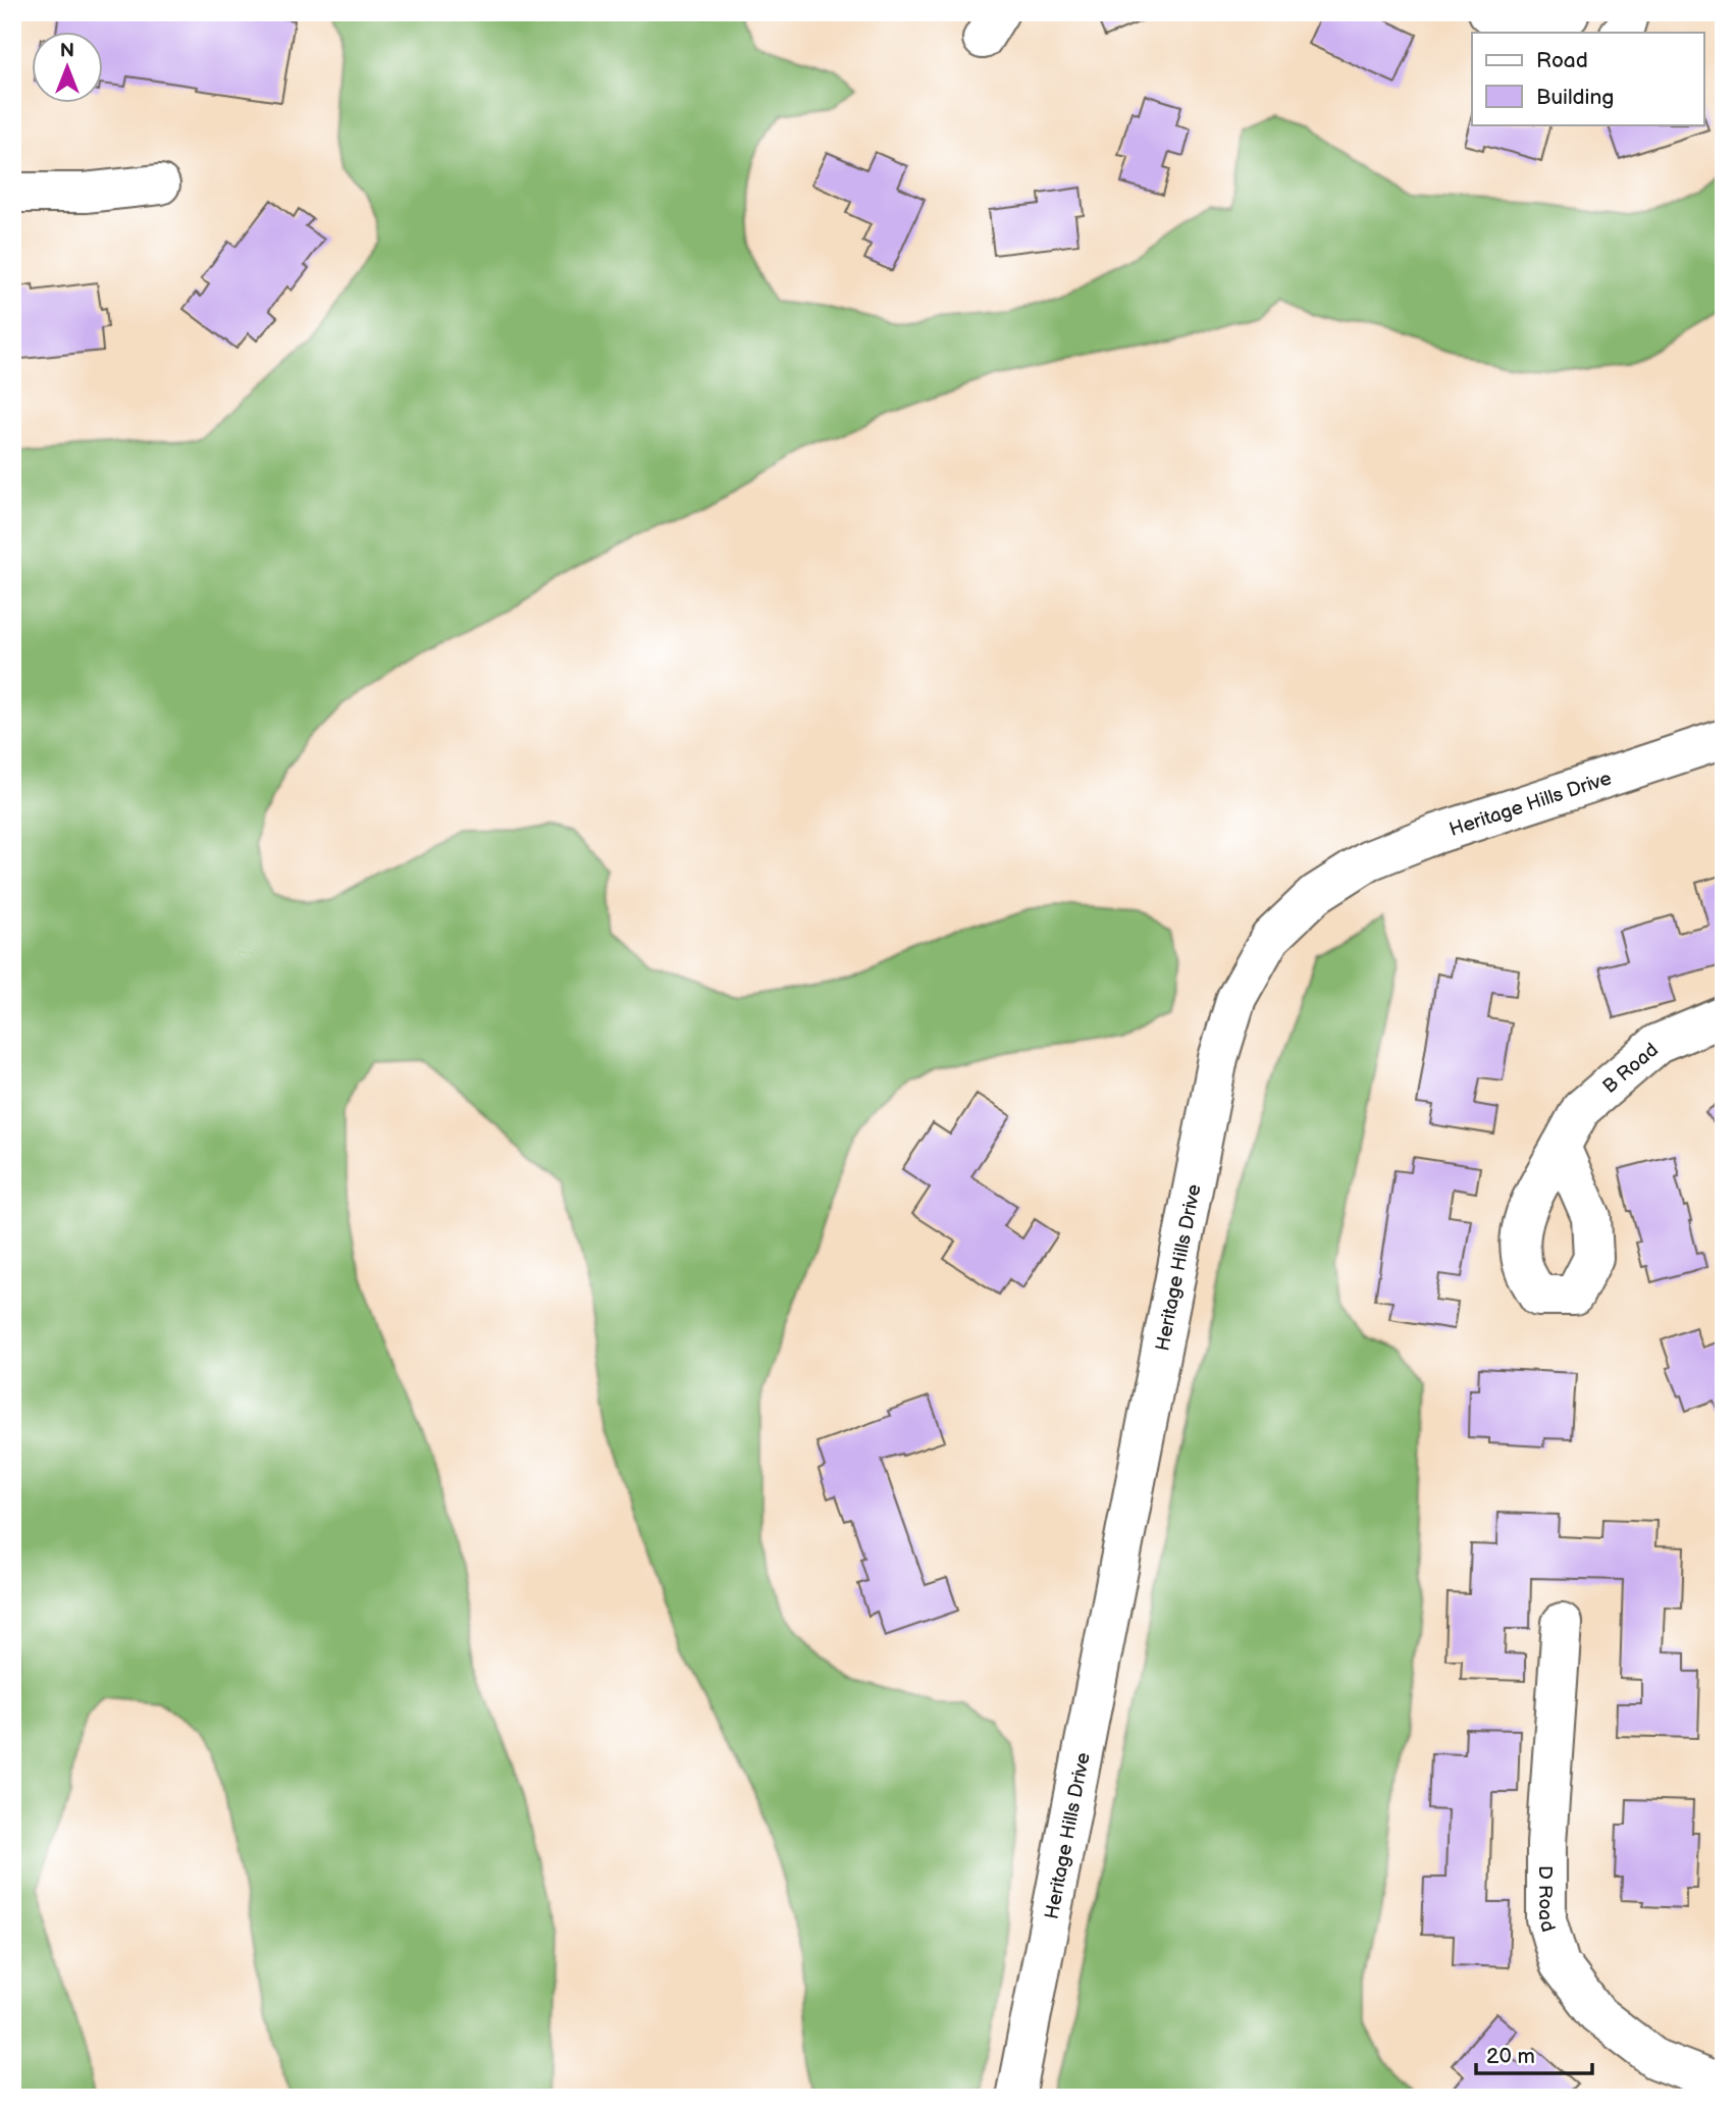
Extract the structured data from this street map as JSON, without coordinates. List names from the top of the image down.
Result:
{
  "streets": {
    "street": ["Heritage Hills Drive", "B Road", "D Road"]
  },
  "legend": ["Road", "Building"],
  "scale_bar": "20 m",
  "north": "top"
}
